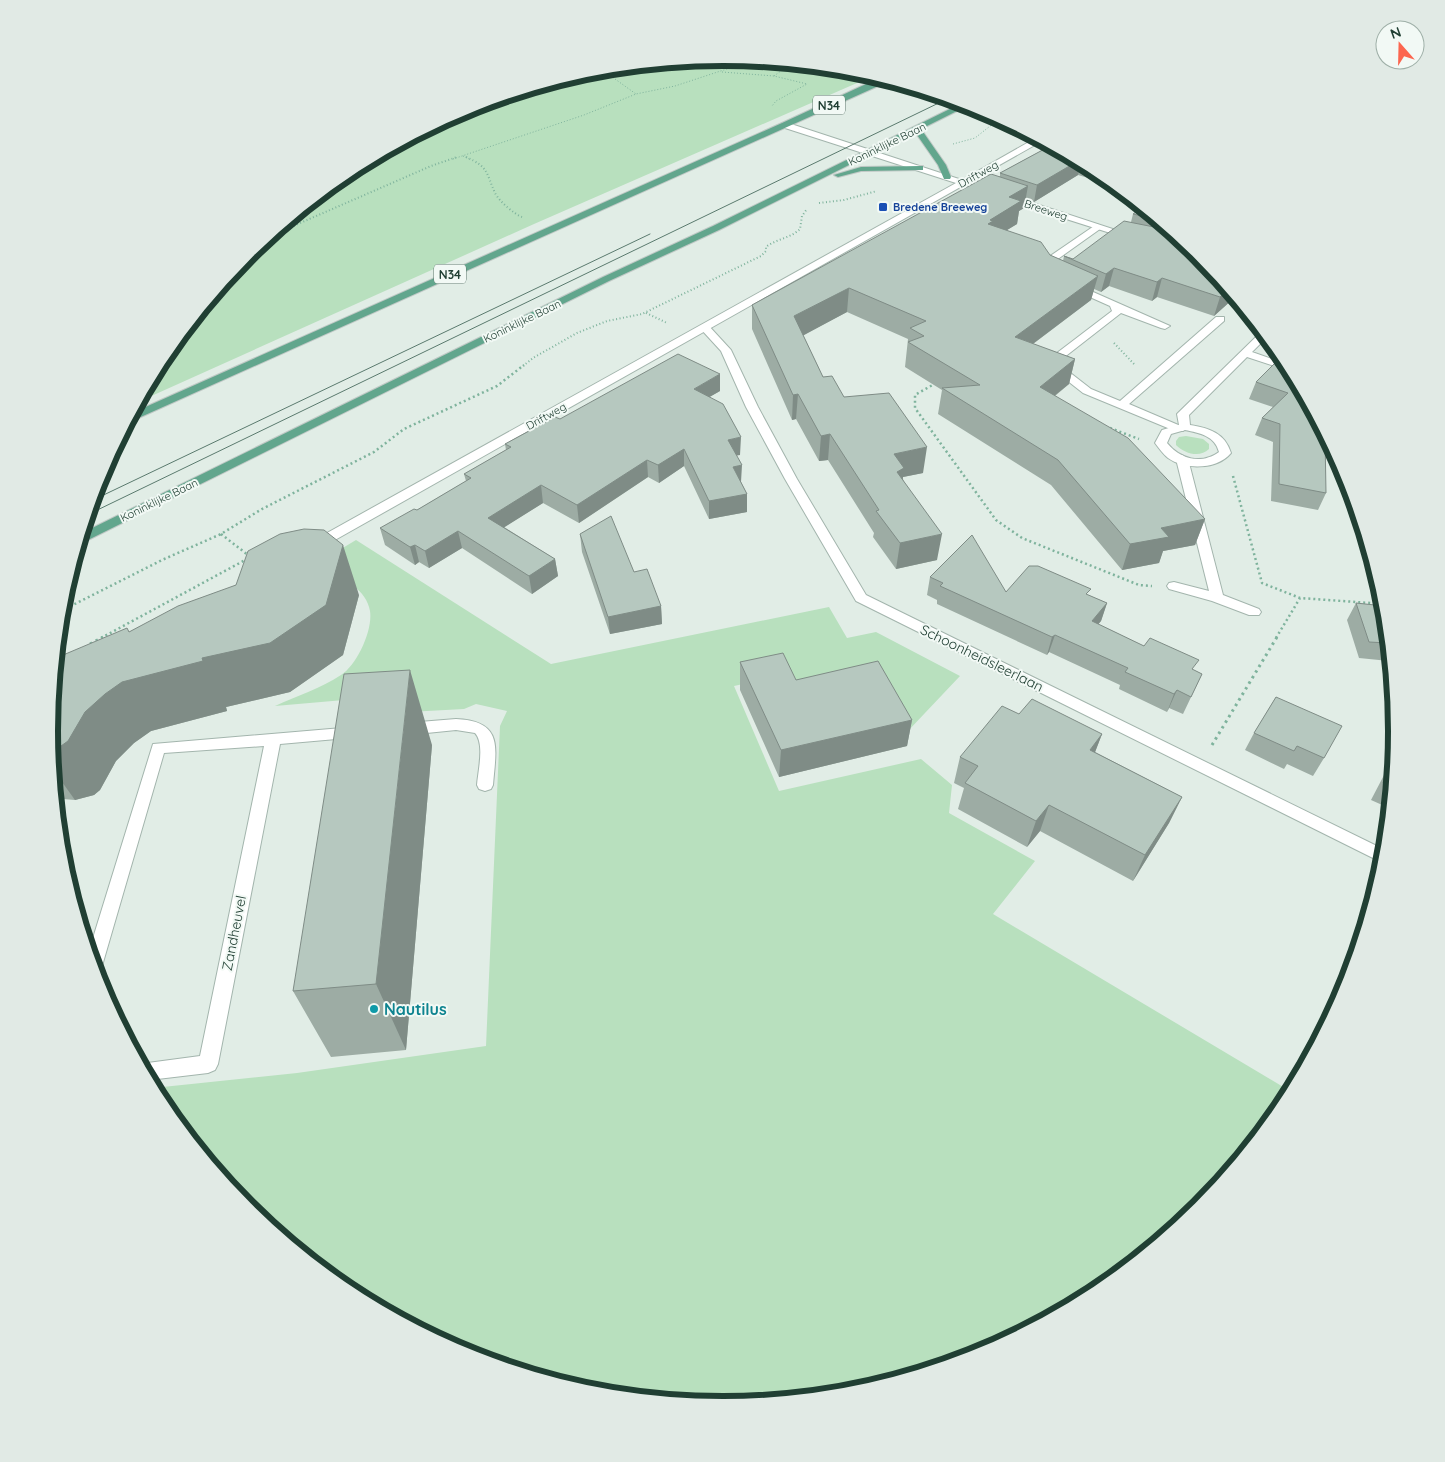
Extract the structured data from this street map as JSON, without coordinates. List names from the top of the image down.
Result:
{
  "streets": {
    "main road": ["N34", "Koninklijke Baan"],
    "street": [
      "Driftweg",
      "Breeweg",
      "Schoonheidsleerlaan",
      "Zandheuvel"
    ]
  },
  "crossings": [
    ["Driftweg", "Schoonheidsleerlaan"]
  ],
  "places": {
    "transit": ["Bredene Breeweg"],
    "other": ["Nautilus"]
  },
  "north": "top"
}
